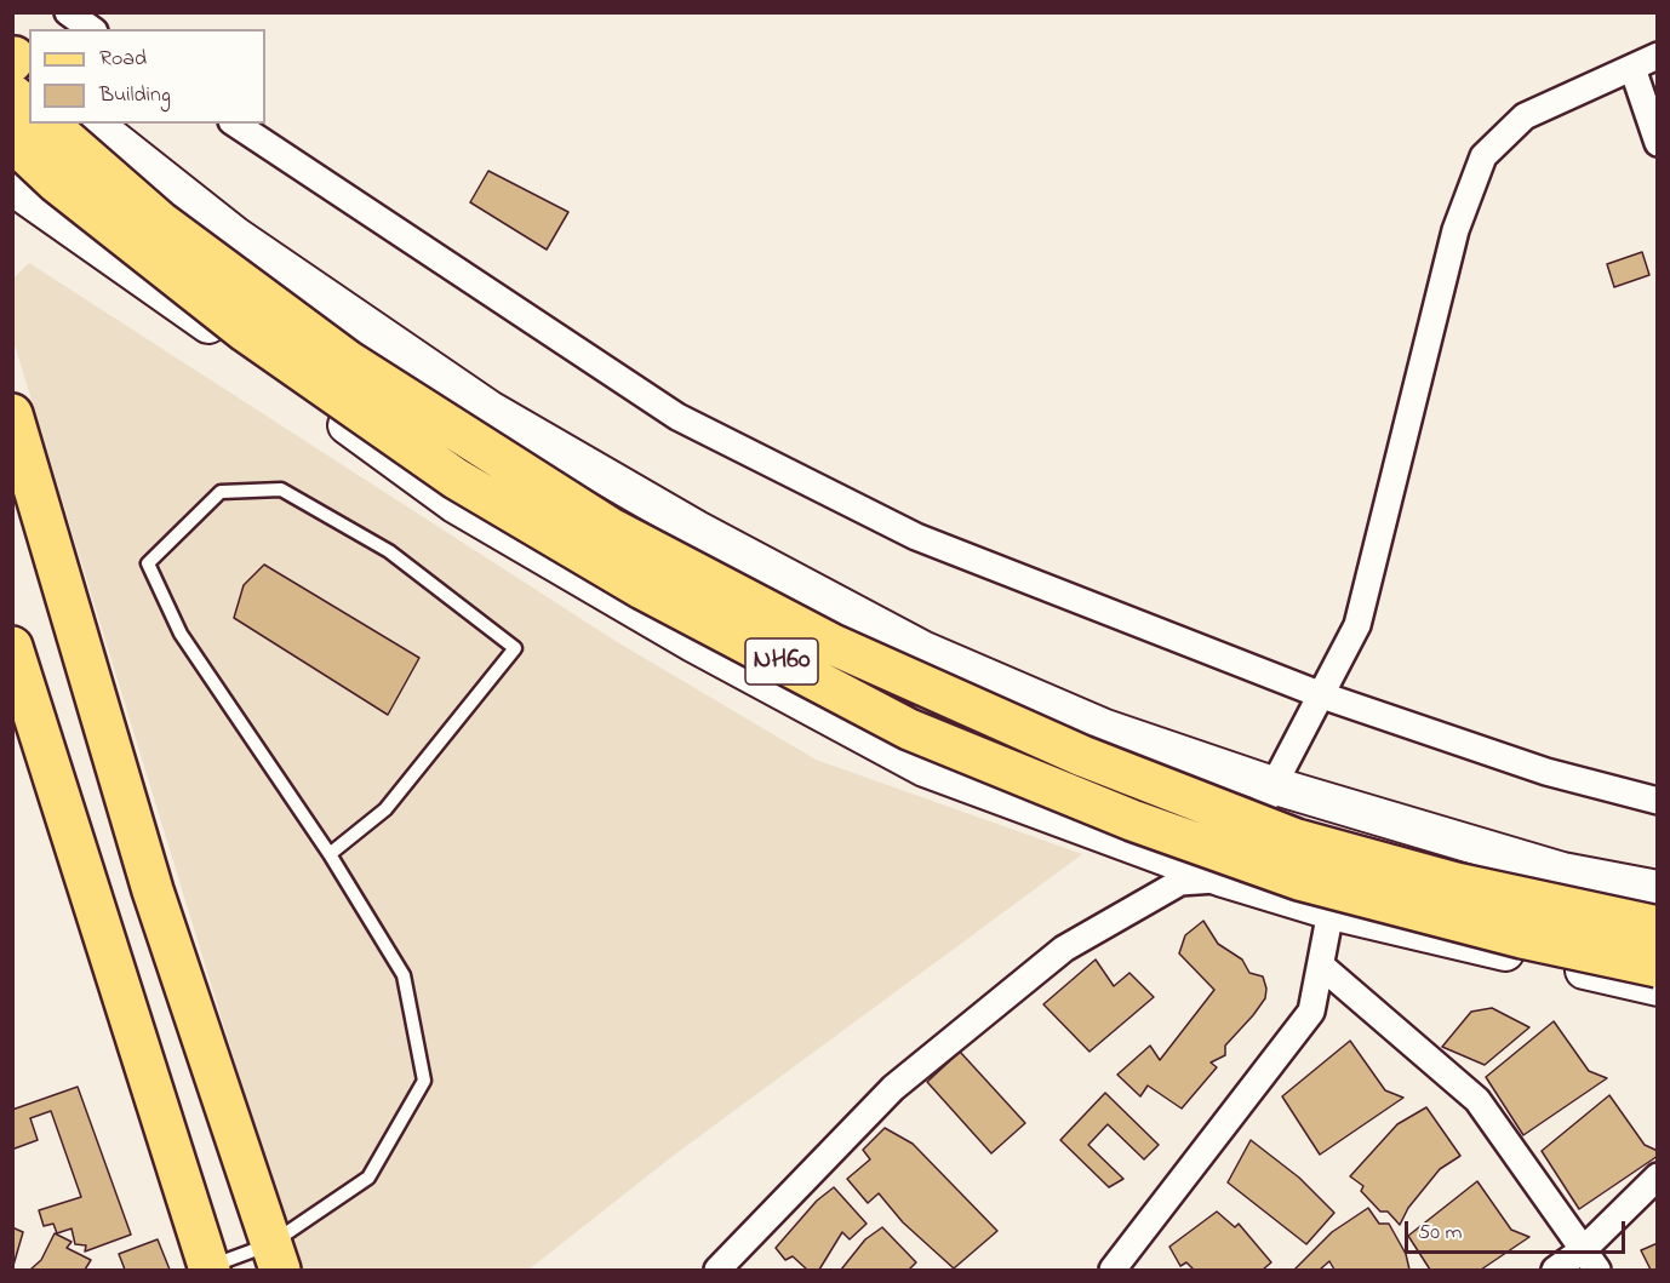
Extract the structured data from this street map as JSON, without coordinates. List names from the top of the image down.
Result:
{
  "streets": {
    "main road": ["NH60"]
  },
  "legend": ["Road", "Building"],
  "scale_bar": "50 m"
}
